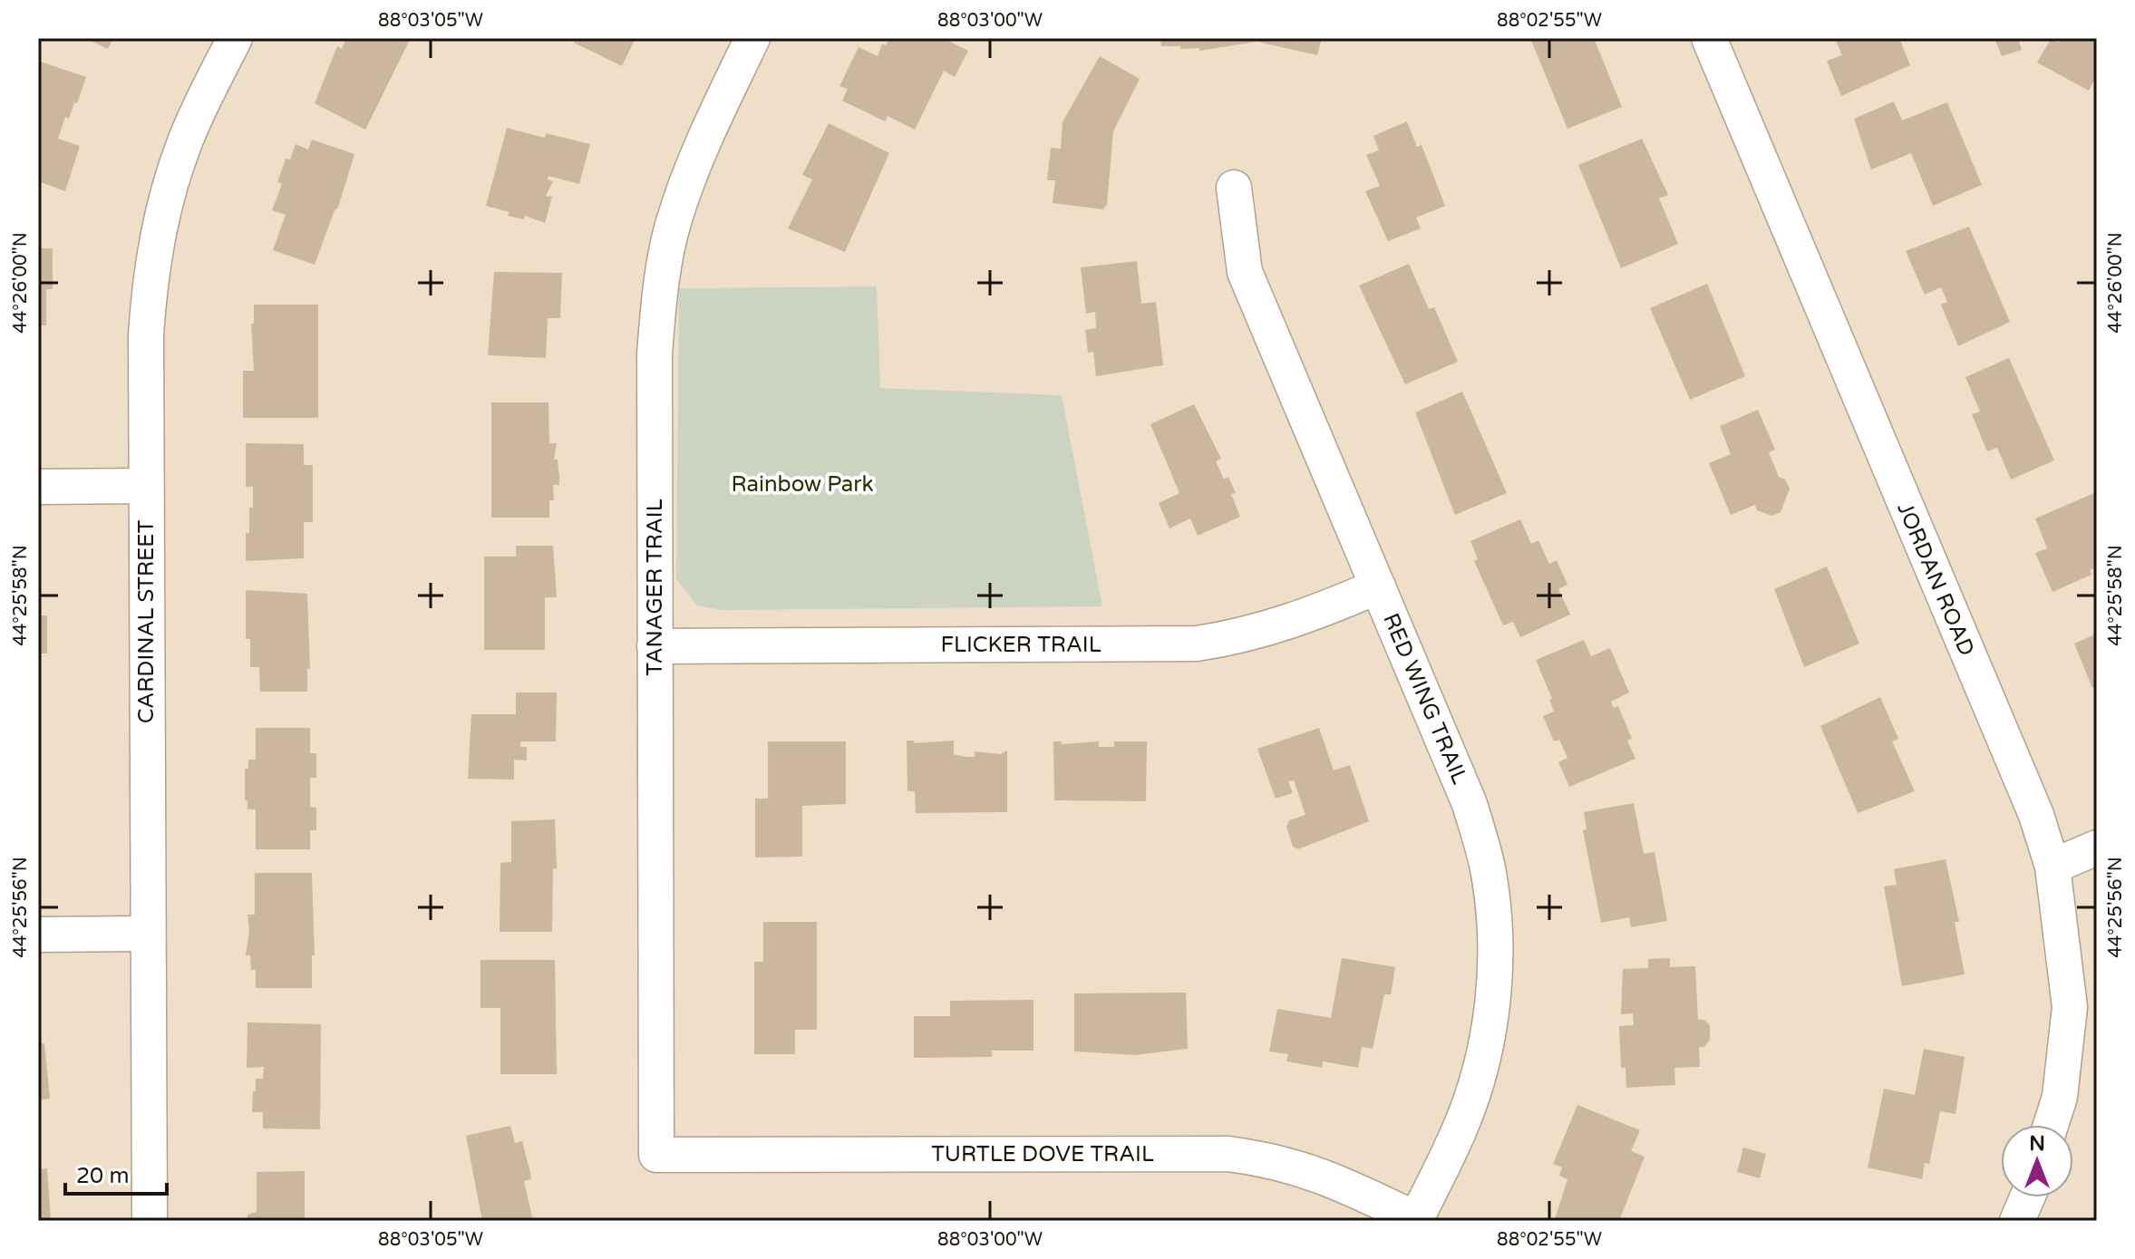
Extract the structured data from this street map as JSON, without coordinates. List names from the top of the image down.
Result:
{
  "streets": {
    "street": [
      "JORDAN ROAD",
      "TANAGER TRAIL",
      "CARDINAL STREET",
      "FLICKER TRAIL",
      "RED WING TRAIL",
      "TURTLE DOVE TRAIL"
    ]
  },
  "crossings": [
    ["TANAGER TRAIL", "FLICKER TRAIL"],
    ["TANAGER TRAIL", "TURTLE DOVE TRAIL"],
    ["FLICKER TRAIL", "RED WING TRAIL"],
    ["RED WING TRAIL", "TURTLE DOVE TRAIL"]
  ],
  "parks": ["Rainbow Park"],
  "scale_bar": "20 m",
  "north": "top",
  "coordinates": [
    "88°03'05\"W",
    "88°03'00\"W",
    "88°02'55\"W",
    "44°26'00\"N",
    "44°25'58\"N",
    "44°25'56\"N"
  ]
}
